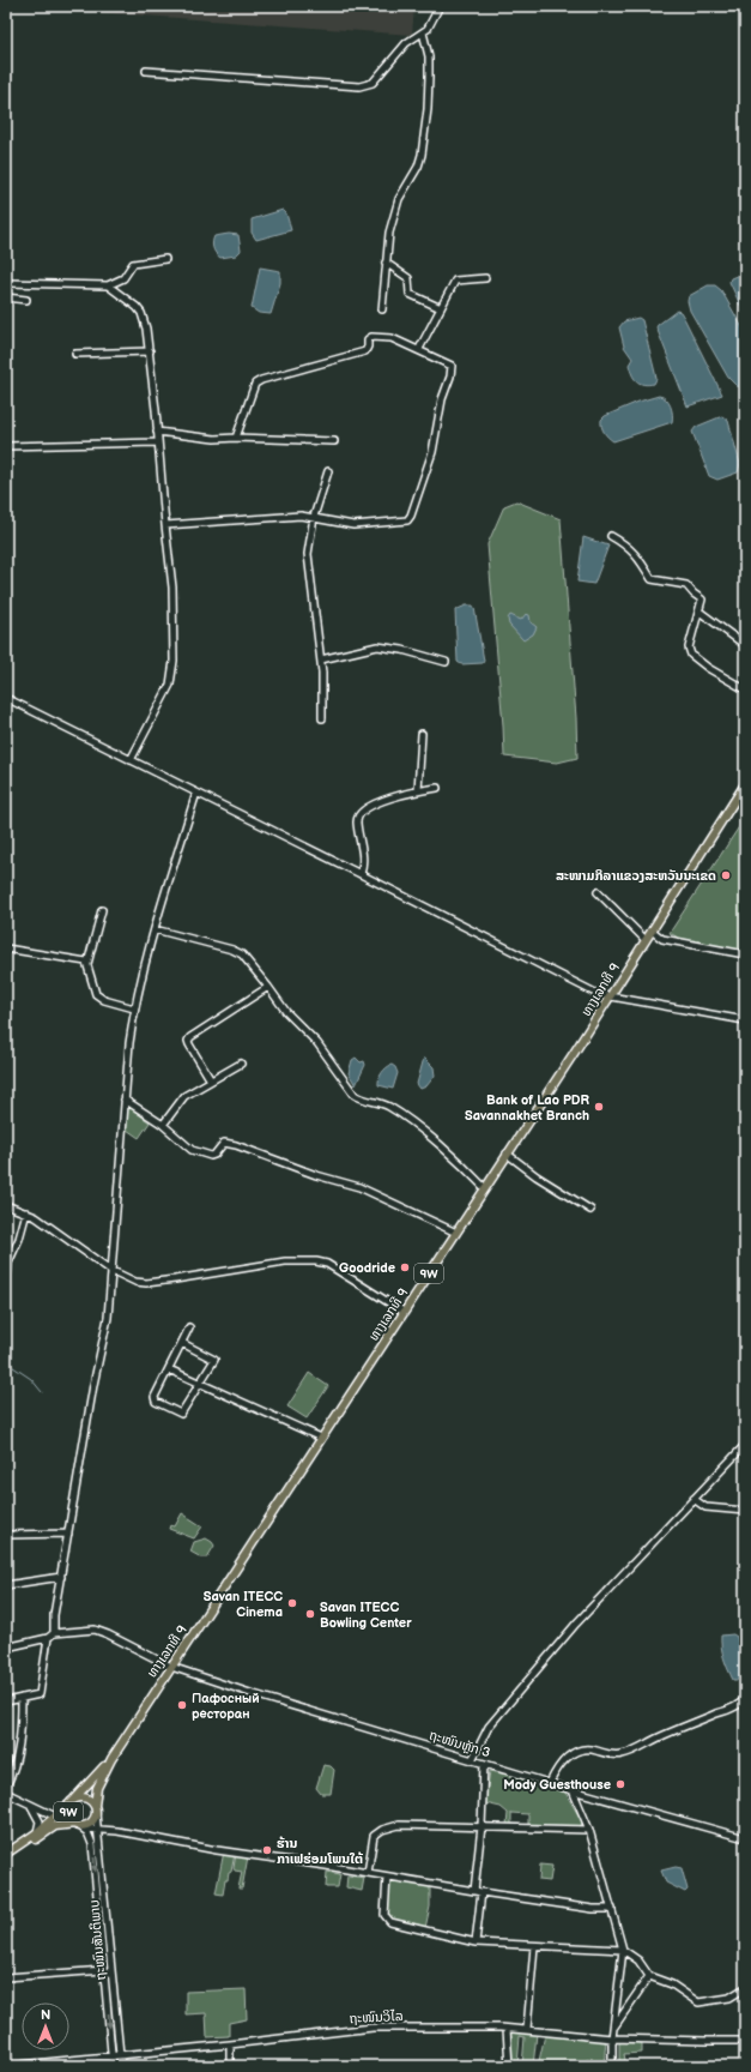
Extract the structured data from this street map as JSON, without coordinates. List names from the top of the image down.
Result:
{
  "streets": {
    "main road": ["ທາງເລກທີ 9", "9W"],
    "street": ["ຖະໜົນຫຼັກ 3", "ຖະໜົນສັນຕິພາບ", "ຖະໜົນວິໄລ"]
  },
  "crossings": [
    ["ທາງເລກທີ 9", "9W"],
    ["ທາງເລກທີ 9", "ຖະໜົນຫຼັກ 3"],
    ["ທາງເລກທີ 9", "ຖະໜົນສັນຕິພາບ"],
    ["9W", "ຖະໜົນສັນຕິພາບ"],
    ["ຖະໜົນສັນຕິພາບ", "ຖະໜົນວິໄລ"]
  ],
  "places": [
    "ສະໜາມກິລາແຂວງສະຫວັນນະເຂດ",
    "Bank of Lao PDR Savannakhet Branch",
    "Goodride",
    "Savan ITECC Cinema",
    "Savan ITECC Bowling Center",
    "Пафосный ресторан",
    "Mody Guesthouse",
    "ຮ້ານ ກາເຟຮ່ອມໂພນໃຕ້"
  ],
  "north": "top"
}
